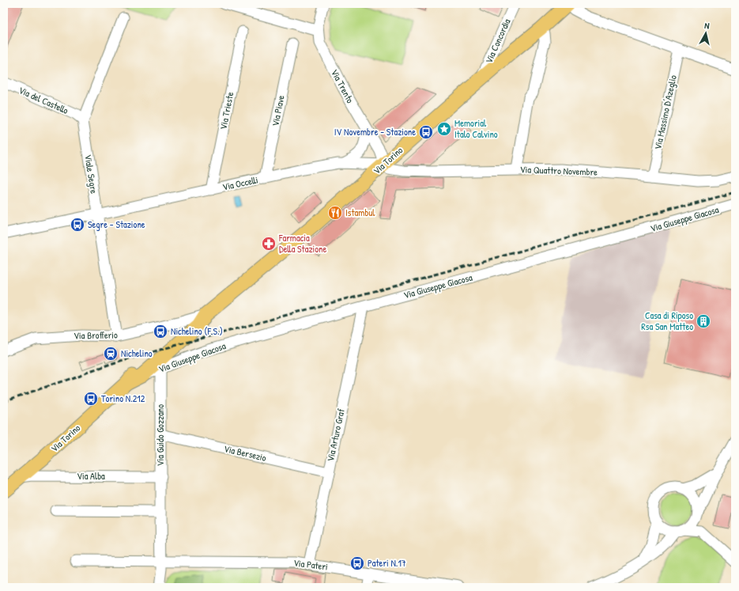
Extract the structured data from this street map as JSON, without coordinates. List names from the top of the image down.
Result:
{
  "streets": {
    "main road": ["Via Torino"],
    "street": [
      "Via Concordia",
      "Via Trento",
      "Via del Castello",
      "Via Trieste",
      "Via Piave",
      "Via Massimo D'Azeglio",
      "Via Quattro Novembre",
      "Viale Segre",
      "Via Occelli",
      "Via Giuseppe Giacosa",
      "Via Brofferio",
      "Via Guido Gozzano",
      "Via Arturo Graf",
      "Via Bersezio",
      "Via Alba",
      "Via Pateri"
    ]
  },
  "crossings": [
    ["Via Concordia", "Via Torino"],
    ["Via Trento", "Via Torino"],
    ["Via Trento", "Via Quattro Novembre"],
    ["Via Trento", "Via Occelli"],
    ["Via del Castello", "Viale Segre"],
    ["Via Trieste", "Via Occelli"],
    ["Via Piave", "Via Occelli"],
    ["Via Massimo D'Azeglio", "Via Quattro Novembre"],
    ["Via Torino", "Via Quattro Novembre"],
    ["Via Torino", "Via Occelli"],
    ["Via Torino", "Via Giuseppe Giacosa"],
    ["Via Torino", "Via Brofferio"],
    ["Via Torino", "Via Guido Gozzano"],
    ["Via Torino", "Via Alba"],
    ["Via Quattro Novembre", "Via Occelli"],
    ["Viale Segre", "Via Occelli"],
    ["Viale Segre", "Via Brofferio"],
    ["Via Giuseppe Giacosa", "Via Guido Gozzano"],
    ["Via Giuseppe Giacosa", "Via Arturo Graf"],
    ["Via Guido Gozzano", "Via Bersezio"],
    ["Via Guido Gozzano", "Via Alba"],
    ["Via Guido Gozzano", "Via Pateri"],
    ["Via Arturo Graf", "Via Bersezio"],
    ["Via Arturo Graf", "Via Pateri"]
  ],
  "places": {
    "place": ["Memorial Italo Calvino"],
    "bus stop": [
      "IV Novembre - Stazione",
      "Segre - Stazione",
      "Nichelino (F.S.)",
      "Torino N.212",
      "Pateri N.17"
    ],
    "restaurant": ["Istambul"],
    "pharmacy": ["Farmacia Della Stazione"],
    "building": ["Casa di Riposo Rsa San Matteo"],
    "station": ["Nichelino"]
  },
  "north": "top"
}
